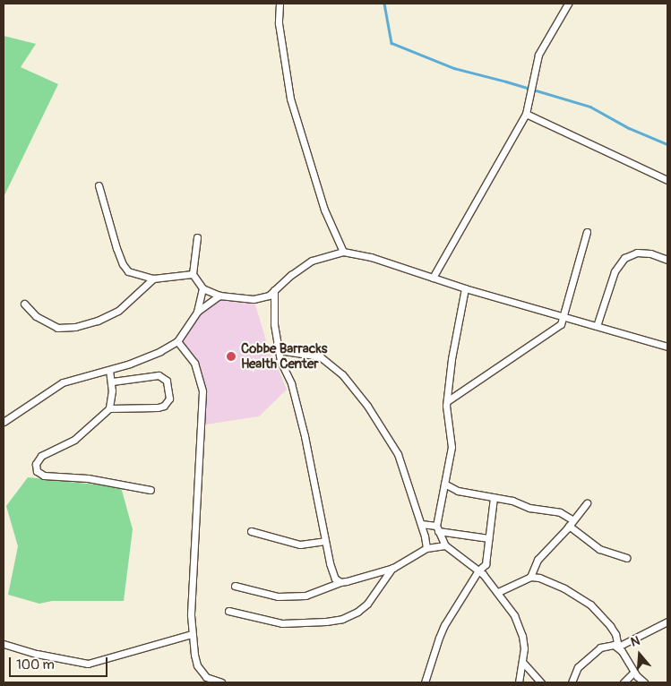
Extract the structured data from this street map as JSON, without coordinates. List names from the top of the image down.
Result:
{
  "places": ["Cobbe Barracks Health Center"],
  "scale_bar": "100 m",
  "north": "top"
}
